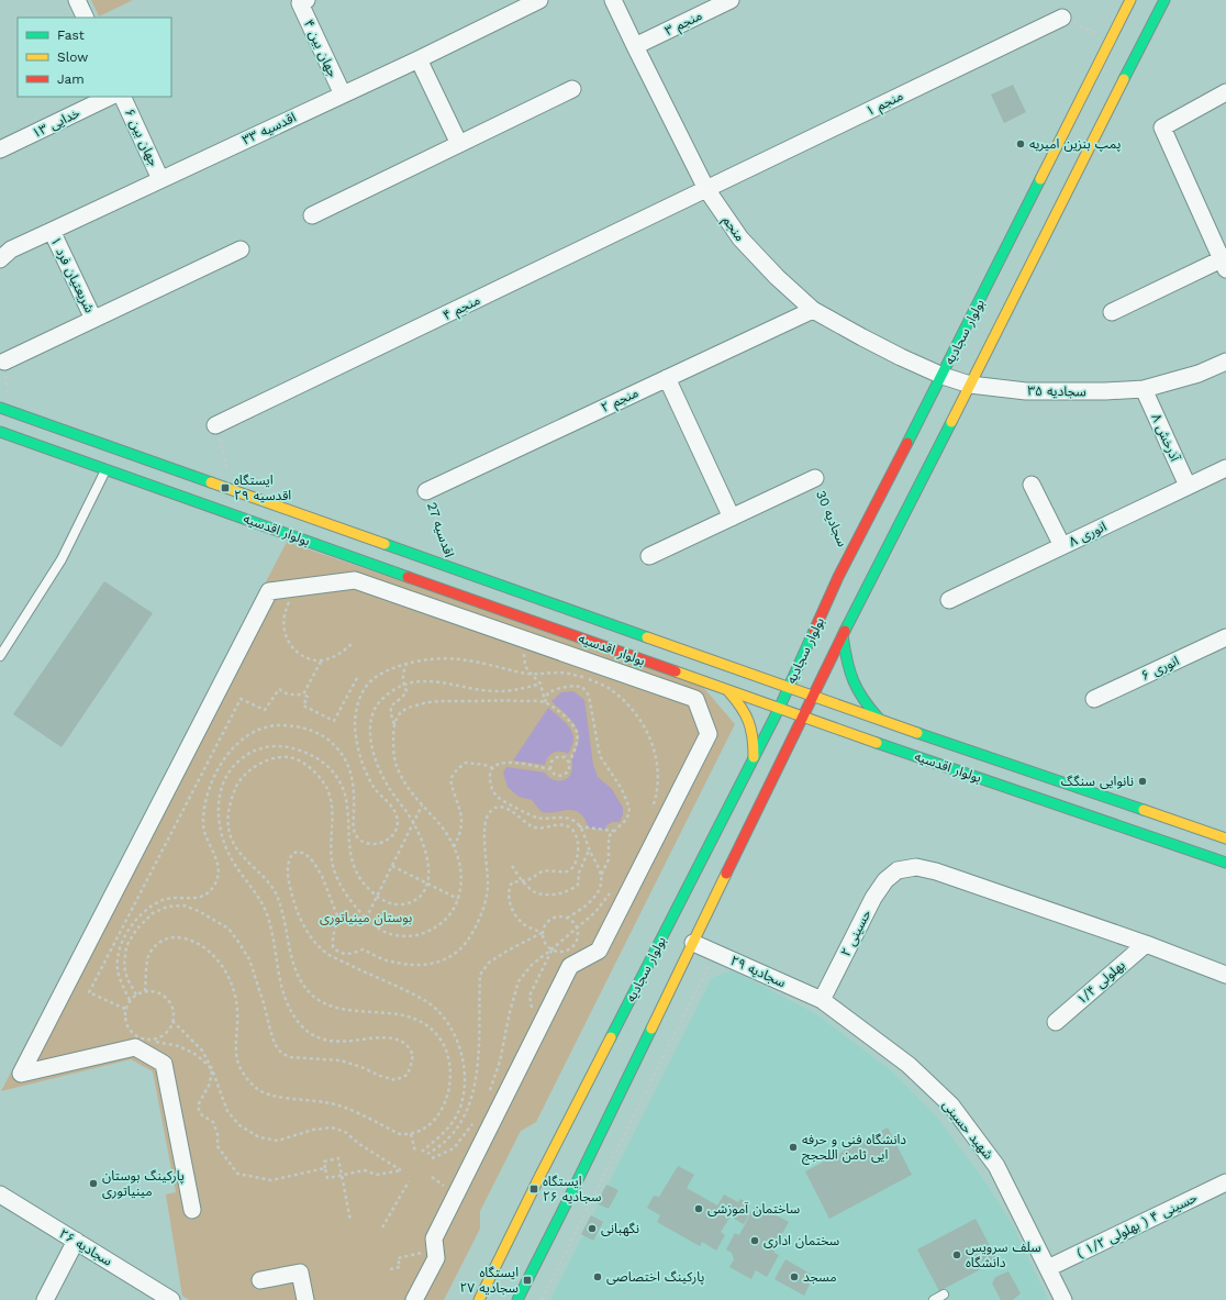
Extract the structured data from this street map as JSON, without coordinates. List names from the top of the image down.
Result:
{
  "streets": {
    "main road": ["بولوار سجادیه", "بولوار اقدسیه"],
    "street": [
      "منجم ۳",
      "جهان بین ۴",
      "منجم ۱",
      "خدایی ۱۳",
      "اقدسیه ۳۳",
      "جهان بین ۶",
      "منجم",
      "شریعتیان فرد ۱",
      "منجم ۴",
      "سجادیه ۳۵",
      "منجم ۲",
      "آذرخش ۸",
      "انوری ۸",
      "انوری ۶",
      "حسینی ۲",
      "سجادیه ۲۹",
      "بهلولی ۱/۴",
      "شهید حسینی",
      "حسینی ۴ ( بهلولی ۱/۲ )",
      "سجادیه ۲۶"
    ],
    "path": ["سجادیه 30", "اقدسیه 27"]
  },
  "crossings": [
    ["منجم ۳", "منجم"],
    ["جهان بین ۴", "اقدسیه ۳۳"],
    ["منجم ۱", "منجم"],
    ["منجم ۱", "منجم ۴"],
    ["اقدسیه ۳۳", "جهان بین ۶"],
    ["اقدسیه ۳۳", "شریعتیان فرد ۱"],
    ["منجم", "منجم ۴"],
    ["منجم", "بولوار سجادیه"],
    ["منجم", "سجادیه ۳۵"],
    ["منجم", "منجم ۲"],
    ["بولوار سجادیه", "سجادیه ۳۵"],
    ["بولوار سجادیه", "سجادیه 30"],
    ["بولوار سجادیه", "بولوار اقدسیه"],
    ["بولوار سجادیه", "سجادیه ۲۹"],
    ["سجادیه ۳۵", "آذرخش ۸"],
    ["منجم ۲", "اقدسیه 27"],
    ["آذرخش ۸", "انوری ۸"],
    ["بولوار اقدسیه", "اقدسیه 27"],
    ["حسینی ۲", "سجادیه ۲۹"],
    ["حسینی ۲", "بهلولی ۱/۴"],
    ["حسینی ۲", "شهید حسینی"],
    ["سجادیه ۲۹", "شهید حسینی"],
    ["شهید حسینی", "حسینی ۴ ( بهلولی ۱/۲ )"]
  ],
  "parks": ["بوستان مینیاتوری"],
  "places": {
    "other": [
      "پمپ بنزین امیریه",
      "نانوایی سنگگ",
      "دانشگاه فنی و حرفه ایی ثامن اللحجج",
      "پارکینگ بوستان مینیاتوری",
      "ساختمان آموزشی",
      "نگهبانی",
      "سختمان اداری",
      "سلف سرویس دانشگاه",
      "پارکینگ اختصاصی",
      "مسجد"
    ],
    "transit": ["ایستگاه اقدسیه ۲۹", "ایستگاه سجادیه ۲۶", "ایستگاه سجادیه ۲۷"]
  },
  "legend": ["Fast", "Slow", "Jam"]
}
